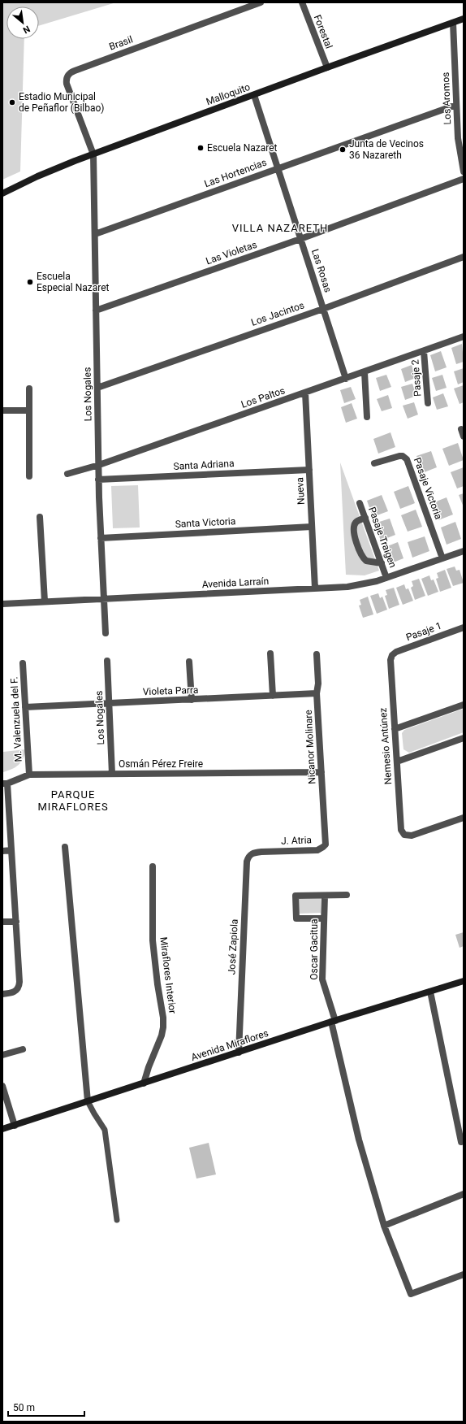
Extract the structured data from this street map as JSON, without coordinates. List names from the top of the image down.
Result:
{
  "streets": {
    "street": [
      "Forestal",
      "Brasil",
      "Malloquito",
      "Los Aromos",
      "Las Hortencias",
      "Las Violetas",
      "Las Rosas",
      "Los Jacintos",
      "Pasaje 2",
      "Los Nogales",
      "Los Paltos",
      "Santa Adriana",
      "Pasaje Victoria",
      "Nueva",
      "Santa Victoria",
      "Pasaje Traigen",
      "Avenida Larraín",
      "Pasaje 1",
      "Violeta Parra",
      "M. Valenzuela del F.",
      "Nemesio Antúnez",
      "Nicanor Molinare",
      "Osmán Pérez Freire",
      "J. Atria",
      "José Zapiola",
      "Oscar Gacitua",
      "Miraflores Interior",
      "Avenida Miraflores"
    ]
  },
  "crossings": [
    ["Forestal", "Malloquito"],
    ["Brasil", "Malloquito"],
    ["Brasil", "Los Nogales"],
    ["Malloquito", "Los Aromos"],
    ["Malloquito", "Las Rosas"],
    ["Malloquito", "Los Nogales"],
    ["Los Aromos", "Las Hortencias"],
    ["Las Hortencias", "Las Rosas"],
    ["Las Hortencias", "Los Nogales"],
    ["Las Violetas", "Las Rosas"],
    ["Las Violetas", "Los Nogales"],
    ["Las Rosas", "Los Jacintos"],
    ["Las Rosas", "Los Paltos"],
    ["Los Jacintos", "Los Nogales"],
    ["Pasaje 2", "Los Paltos"],
    ["Los Nogales", "Los Paltos"],
    ["Los Nogales", "Santa Adriana"],
    ["Los Nogales", "Santa Victoria"],
    ["Los Nogales", "Avenida Larraín"],
    ["Los Nogales", "Violeta Parra"],
    ["Los Nogales", "Osmán Pérez Freire"],
    ["Los Paltos", "Nueva"],
    ["Santa Adriana", "Nueva"],
    ["Pasaje Victoria", "Avenida Larraín"],
    ["Nueva", "Santa Victoria"],
    ["Nueva", "Avenida Larraín"],
    ["Pasaje Traigen", "Avenida Larraín"],
    ["Pasaje 1", "Nemesio Antúnez"],
    ["Violeta Parra", "M. Valenzuela del F."],
    ["Violeta Parra", "Nicanor Molinare"],
    ["M. Valenzuela del F.", "Osmán Pérez Freire"],
    ["Nicanor Molinare", "Osmán Pérez Freire"],
    ["Nicanor Molinare", "J. Atria"],
    ["J. Atria", "José Zapiola"],
    ["José Zapiola", "Avenida Miraflores"],
    ["Oscar Gacitua", "Avenida Miraflores"],
    ["Miraflores Interior", "Avenida Miraflores"]
  ],
  "districts": ["VILLA NAZARETH", "PARQUE MIRAFLORES"],
  "places": [
    "Estadio Municipal de Peñaflor (Bilbao)",
    "Escuela Nazaret",
    "Junta de Vecinos 36 Nazareth",
    "Escuela Especial Nazaret"
  ],
  "scale_bar": "50 m",
  "north": "bottom right"
}
